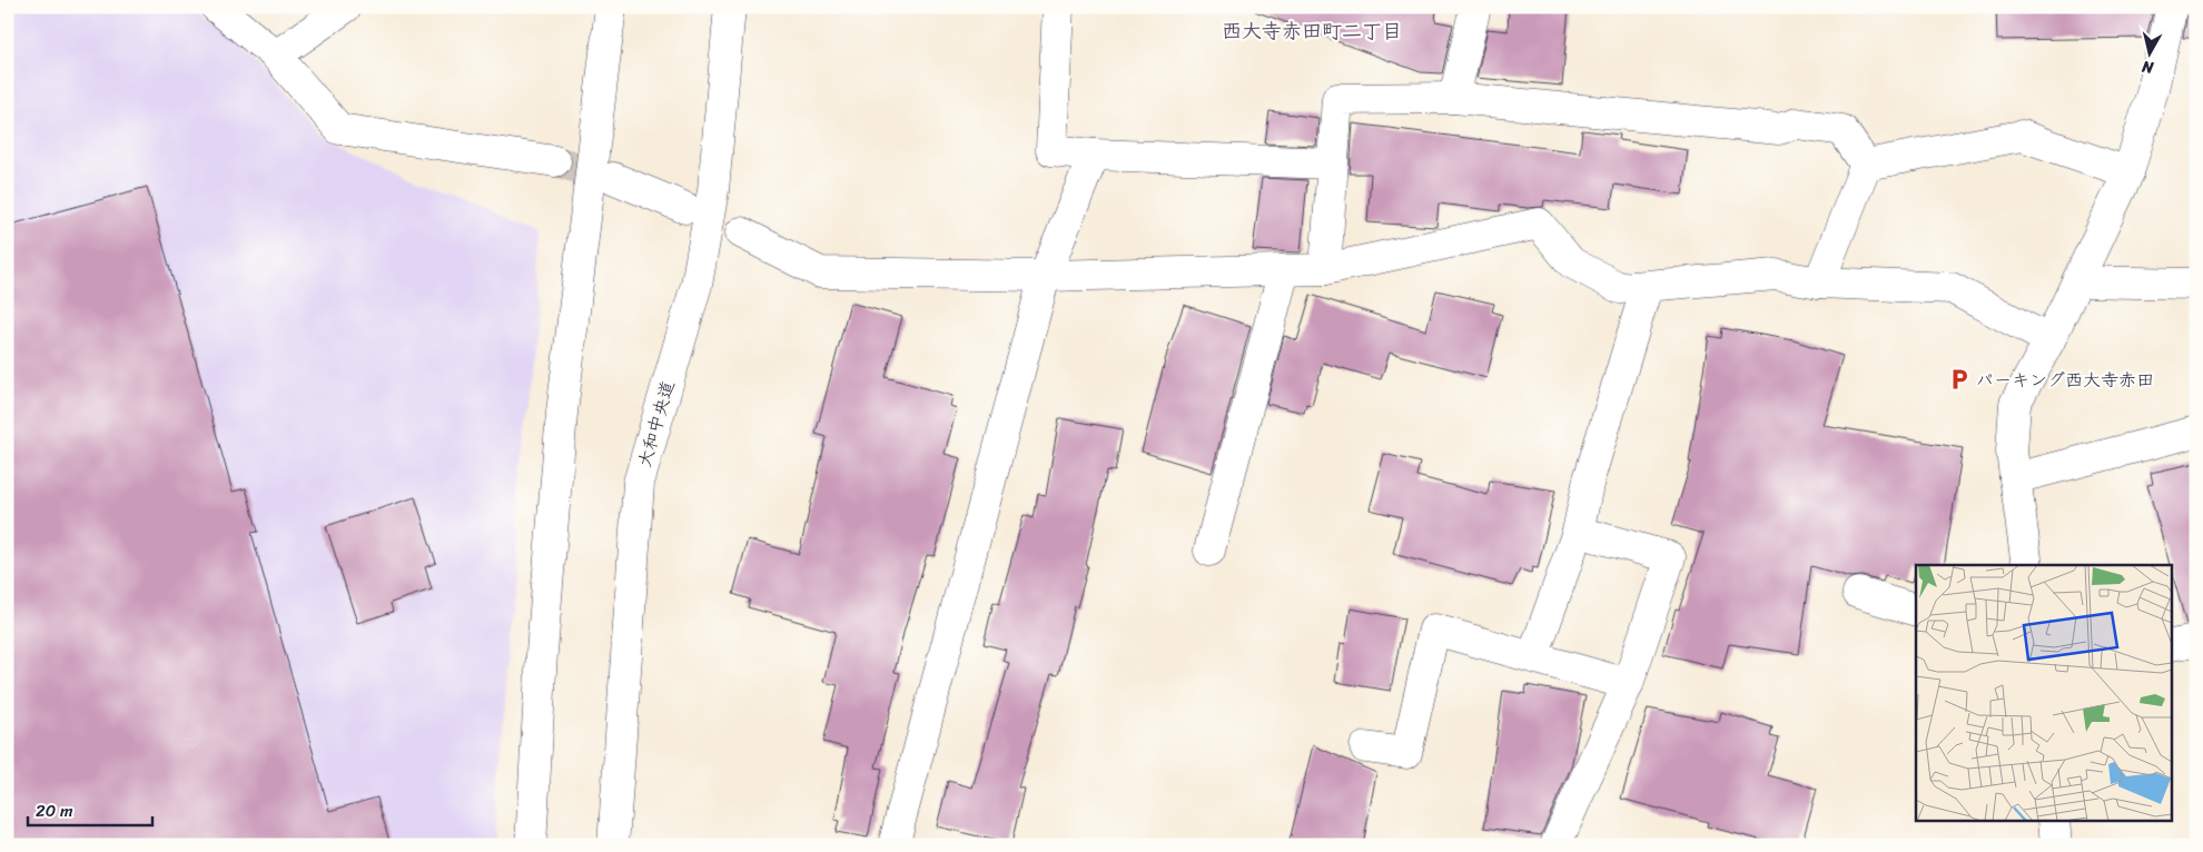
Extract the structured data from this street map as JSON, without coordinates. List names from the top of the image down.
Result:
{
  "streets": {
    "street": ["大和中央道"]
  },
  "districts": ["西大寺赤田町二丁目"],
  "places": {
    "parking": ["パーキング西大寺赤田"]
  },
  "scale_bar": "20 m",
  "north": "bottom"
}
